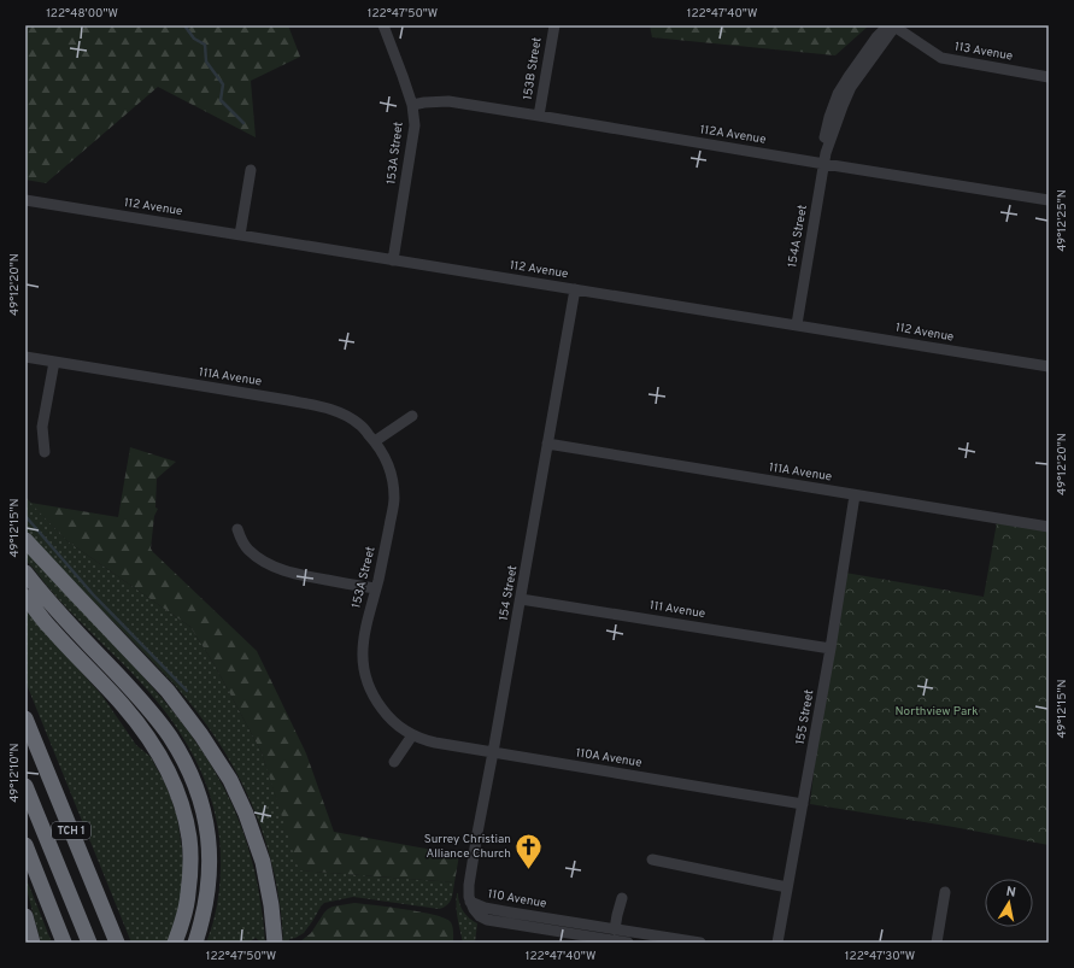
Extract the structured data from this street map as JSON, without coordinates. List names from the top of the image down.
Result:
{
  "streets": {
    "highway": ["TCH 1"],
    "street": [
      "113 Avenue",
      "153B Street",
      "112A Avenue",
      "153A Street",
      "112 Avenue",
      "154A Street",
      "111A Avenue",
      "154 Street",
      "111 Avenue",
      "155 Street",
      "110A Avenue",
      "110 Avenue"
    ]
  },
  "crossings": [
    ["113 Avenue", "154A Street"],
    ["153B Street", "112A Avenue"],
    ["112A Avenue", "153A Street"],
    ["112A Avenue", "154A Street"],
    ["153A Street", "112 Avenue"],
    ["153A Street", "111A Avenue"],
    ["153A Street", "110A Avenue"],
    ["112 Avenue", "154A Street"],
    ["112 Avenue", "154 Street"],
    ["111A Avenue", "154 Street"],
    ["111A Avenue", "155 Street"],
    ["154 Street", "111 Avenue"],
    ["154 Street", "110A Avenue"],
    ["154 Street", "110 Avenue"],
    ["111 Avenue", "155 Street"],
    ["155 Street", "110A Avenue"]
  ],
  "parks": ["Northview Park"],
  "places": {
    "church": ["Surrey Christian Alliance Church"]
  },
  "north": "top",
  "coordinates": [
    "122°48'00\"W",
    "122°47'50\"W",
    "122°47'40\"W",
    "49°12'25\"N",
    "49°12'20\"N",
    "49°12'15\"N",
    "49°12'10\"N",
    "122°47'30\"W"
  ]
}
